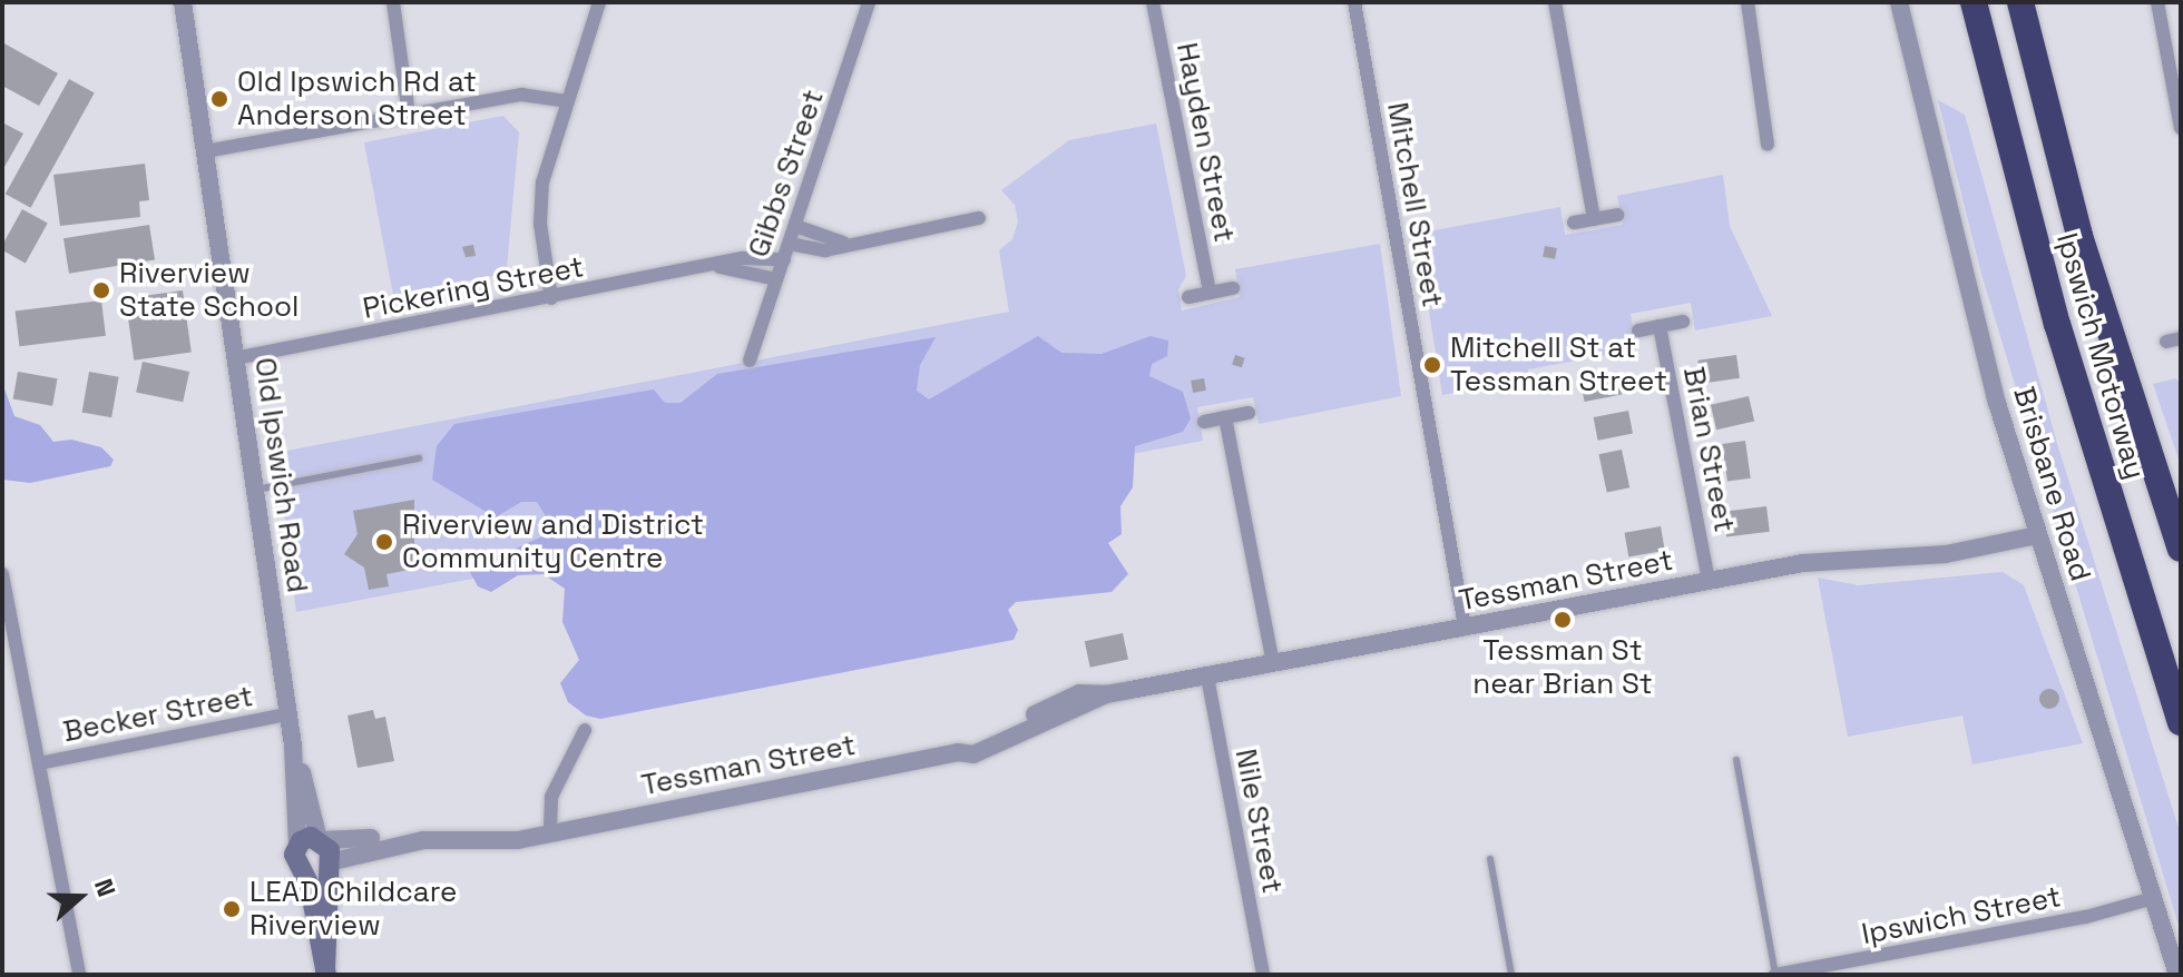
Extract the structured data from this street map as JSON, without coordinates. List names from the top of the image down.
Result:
{
  "streets": {
    "highway": ["Ipswich Motorway"],
    "street": [
      "Hayden Street",
      "Gibbs Street",
      "Mitchell Street",
      "Pickering Street",
      "Brian Street",
      "Old Ipswich Road",
      "Brisbane Road",
      "Tessman Street",
      "Becker Street",
      "Nile Street",
      "Ipswich Street"
    ]
  },
  "crossings": [
    ["Gibbs Street", "Pickering Street"],
    ["Mitchell Street", "Tessman Street"],
    ["Pickering Street", "Old Ipswich Road"],
    ["Brian Street", "Tessman Street"],
    ["Old Ipswich Road", "Tessman Street"],
    ["Old Ipswich Road", "Becker Street"],
    ["Brisbane Road", "Tessman Street"],
    ["Brisbane Road", "Ipswich Street"],
    ["Tessman Street", "Nile Street"]
  ],
  "places": [
    "Old Ipswich Rd at Anderson Street",
    "Riverview State School",
    "Mitchell St at Tessman Street",
    "Riverview and District Community Centre",
    "Tessman St near Brian St",
    "LEAD Childcare Riverview"
  ],
  "north": "right"
}
